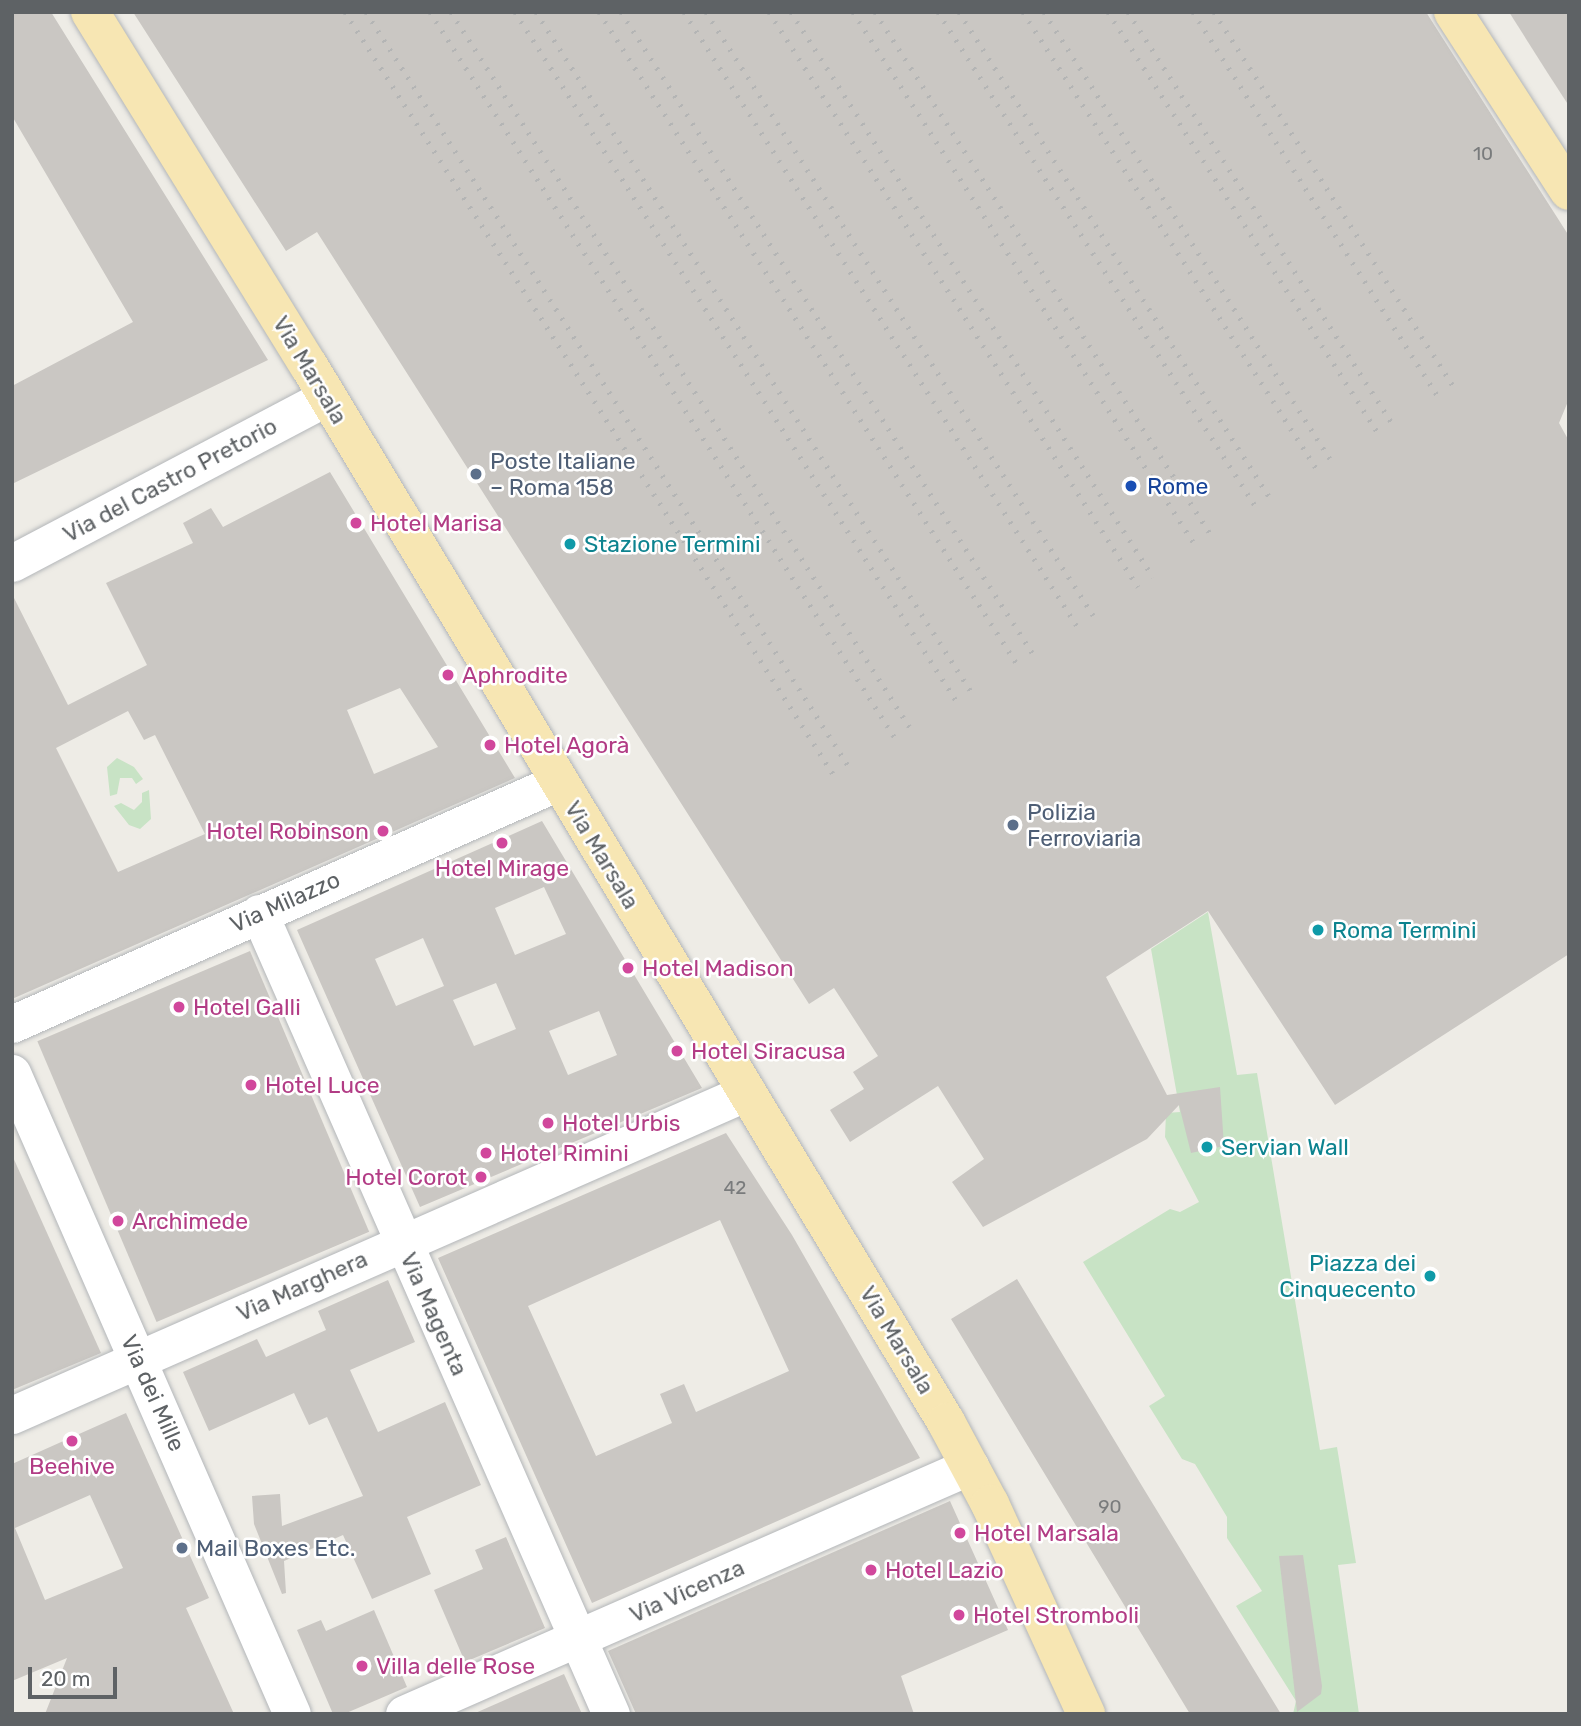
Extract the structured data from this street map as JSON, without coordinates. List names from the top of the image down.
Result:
{
  "streets": {
    "main road": ["Via Marsala"],
    "street": [
      "Via del Castro Pretorio",
      "Via Milazzo",
      "Via Marghera",
      "Via Magenta",
      "Via dei Mille",
      "Via Vicenza"
    ]
  },
  "crossings": [
    ["Via Marsala", "Via del Castro Pretorio"],
    ["Via Marsala", "Via Milazzo"],
    ["Via Marsala", "Via Marghera"],
    ["Via Marsala", "Via Vicenza"],
    ["Via Milazzo", "Via Magenta"],
    ["Via Marghera", "Via Magenta"],
    ["Via Marghera", "Via dei Mille"],
    ["Via Magenta", "Via Vicenza"]
  ],
  "places": [
    "Poste Italiane – Roma 158",
    "Rome",
    "Hotel Marisa",
    "Stazione Termini",
    "Aphrodite",
    "Hotel Agorà",
    "Polizia Ferroviaria",
    "Hotel Robinson",
    "Hotel Mirage",
    "Roma Termini",
    "Hotel Madison",
    "Hotel Galli",
    "Hotel Siracusa",
    "Hotel Luce",
    "Hotel Urbis",
    "Servian Wall",
    "Hotel Rimini",
    "Hotel Corot",
    "Archimede",
    "Piazza dei Cinquecento",
    "Beehive",
    "Hotel Marsala",
    "Mail Boxes Etc.",
    "Hotel Lazio",
    "Hotel Stromboli",
    "Villa delle Rose"
  ],
  "house_numbers": ["10", "42", "90"],
  "scale_bar": "20 m"
}
